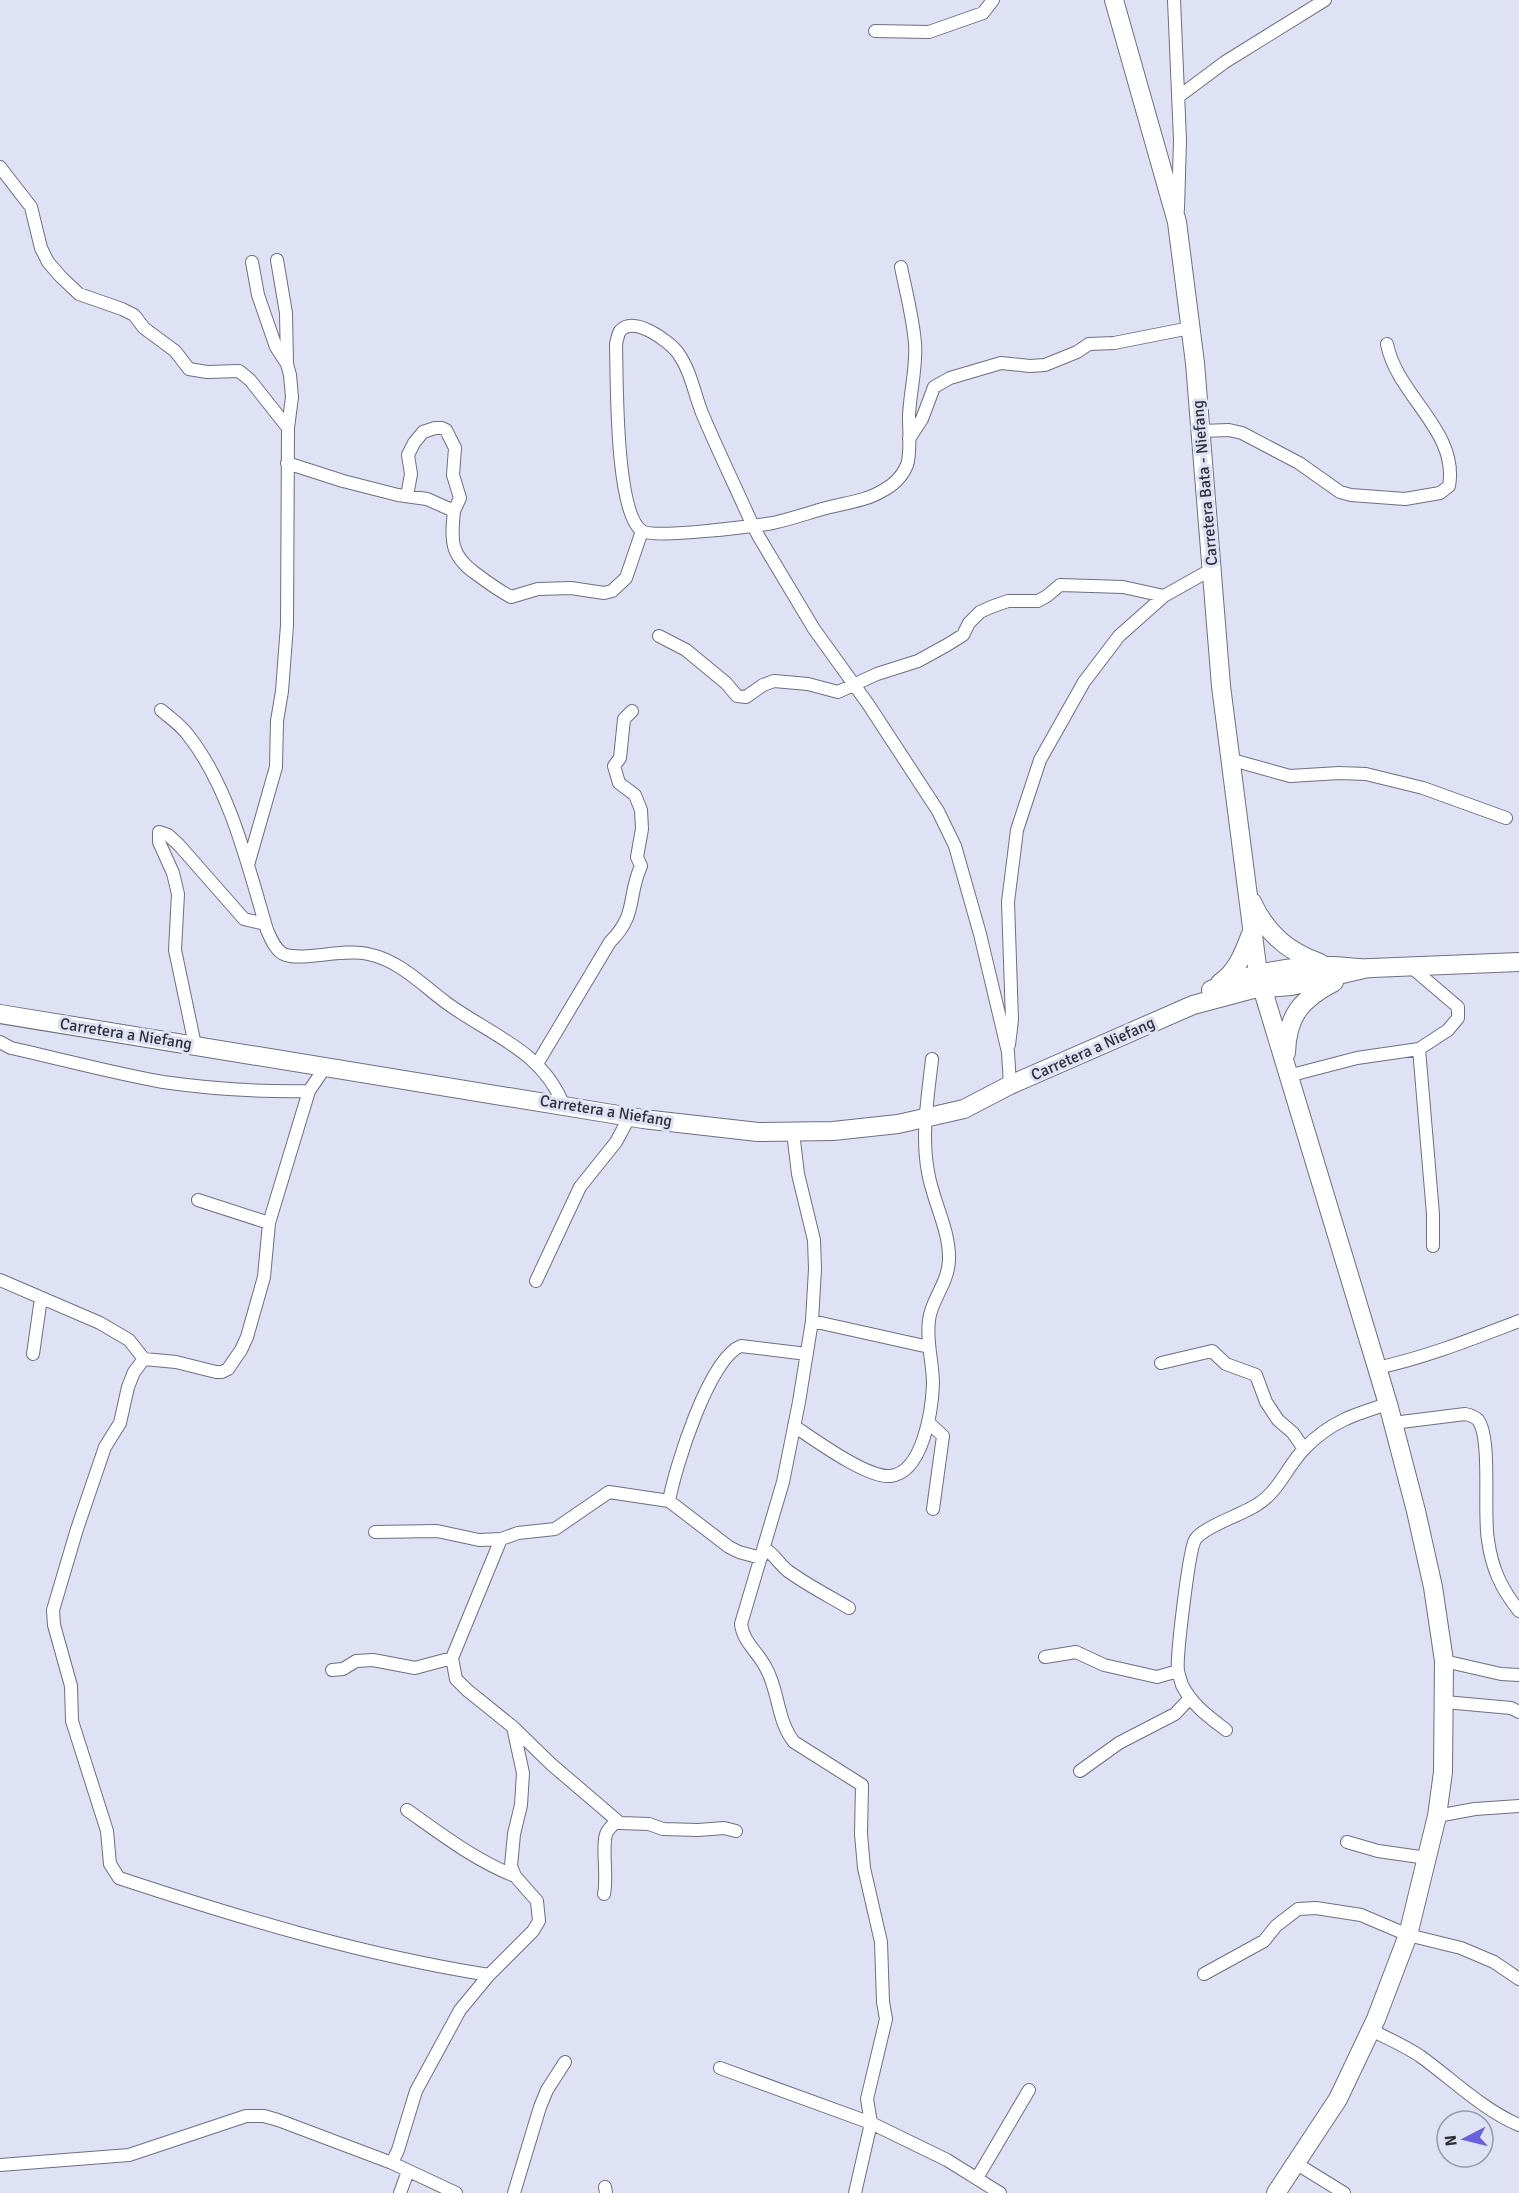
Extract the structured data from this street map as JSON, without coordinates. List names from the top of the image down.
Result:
{
  "streets": {
    "main road": ["Carretera Bata - Niefang", "Carretera a Niefang"]
  },
  "north": "left"
}
